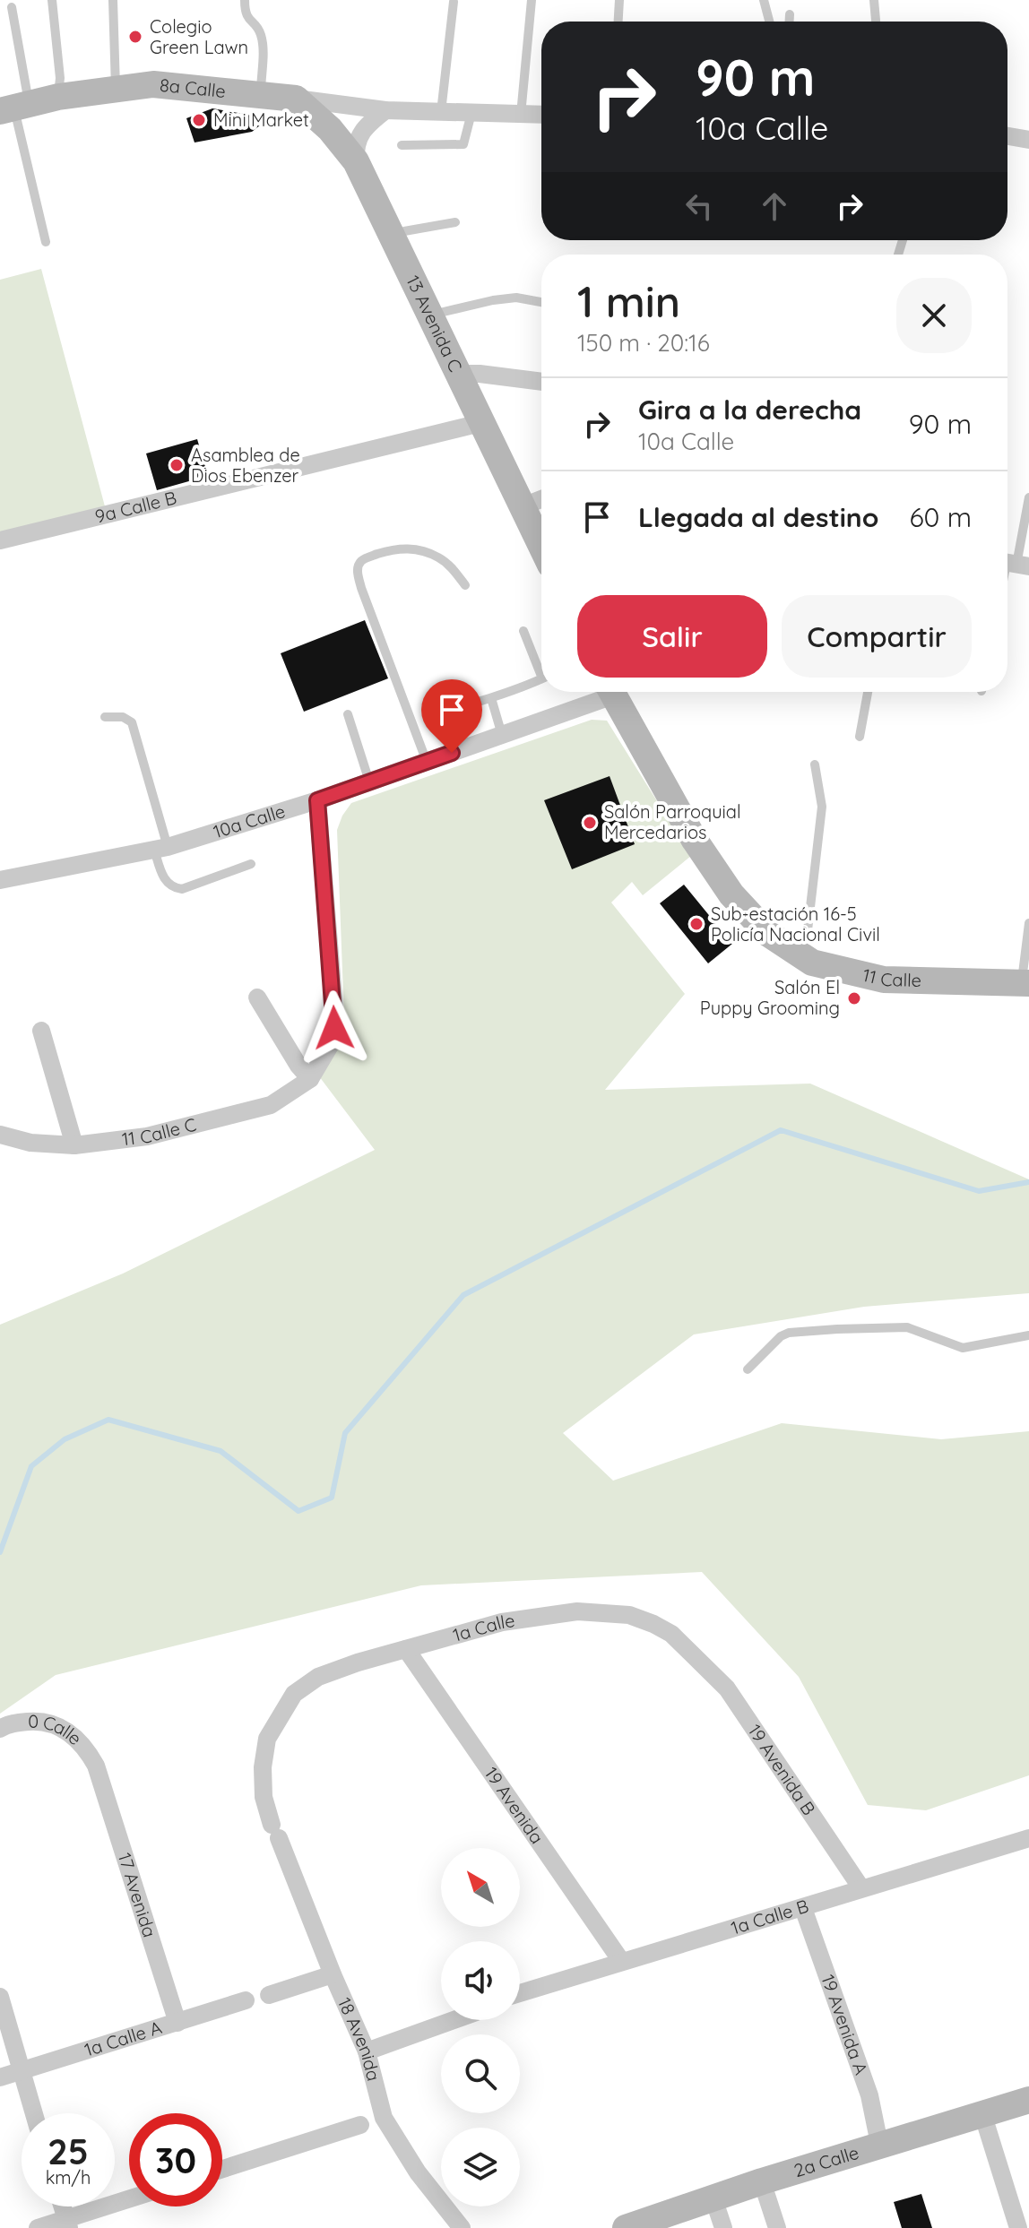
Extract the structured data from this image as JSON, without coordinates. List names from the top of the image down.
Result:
{
  "streets": {
    "street": [
      "8a Calle",
      "13 Avenida C",
      "9a Calle B",
      "10a Calle",
      "11 Calle",
      "11 Calle C",
      "1a Calle",
      "0 Calle",
      "19 Avenida B",
      "19 Avenida",
      "17 Avenida",
      "1a Calle B",
      "19 Avenida A",
      "1a Calle A",
      "18 Avenida",
      "2a Calle"
    ]
  },
  "crossings": [
    ["8a Calle", "13 Avenida C"],
    ["13 Avenida C", "9a Calle B"],
    ["1a Calle", "19 Avenida B"],
    ["1a Calle", "19 Avenida"],
    ["1a Calle", "18 Avenida"],
    ["0 Calle", "17 Avenida"],
    ["19 Avenida B", "1a Calle B"],
    ["19 Avenida", "1a Calle B"],
    ["17 Avenida", "1a Calle A"],
    ["1a Calle B", "19 Avenida A"],
    ["19 Avenida A", "2a Calle"]
  ],
  "places": [
    "Colegio Green Lawn",
    "Mini Market",
    "Asamblea de Dios Ebenzer",
    "Salón Parroquial Mercedarios",
    "Sub-estación 16-5 Policía Nacional Civil",
    "Salón El Puppy Grooming"
  ],
  "north": "top left",
  "page": {
    "turn": ["90 m", "10a Calle"],
    "heading": ["1 min", "150 m · 20:16"],
    "list": [
      {
        "name": "Gira a la derecha",
        "note": "10a Calle",
        "value": "90 m"
      },
      {
        "name": "Llegada al destino",
        "value": "60 m"
      }
    ],
    "buttons": ["Salir", "Compartir"],
    "speed": "25 km/h",
    "limit": "30"
  }
}
